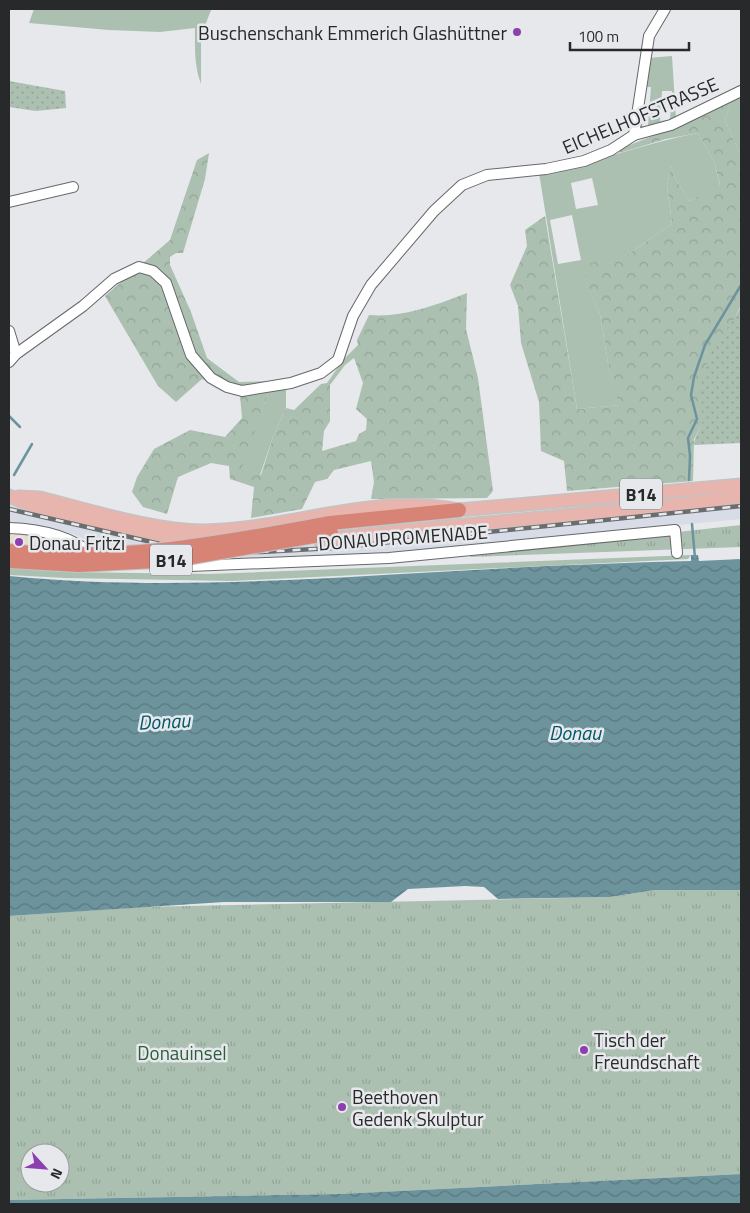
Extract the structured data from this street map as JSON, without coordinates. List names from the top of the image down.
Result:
{
  "streets": {
    "highway": ["B14"],
    "street": ["EICHELHOFSTRASSE", "DONAUPROMENADE"]
  },
  "water": ["Donau"],
  "parks": ["Donauinsel"],
  "places": [
    "Buschenschank Emmerich Glashüttner",
    "Donau Fritzi",
    "Tisch der Freundschaft",
    "Beethoven Gedenk Skulptur"
  ],
  "scale_bar": "100 m",
  "north": "bottom right"
}
